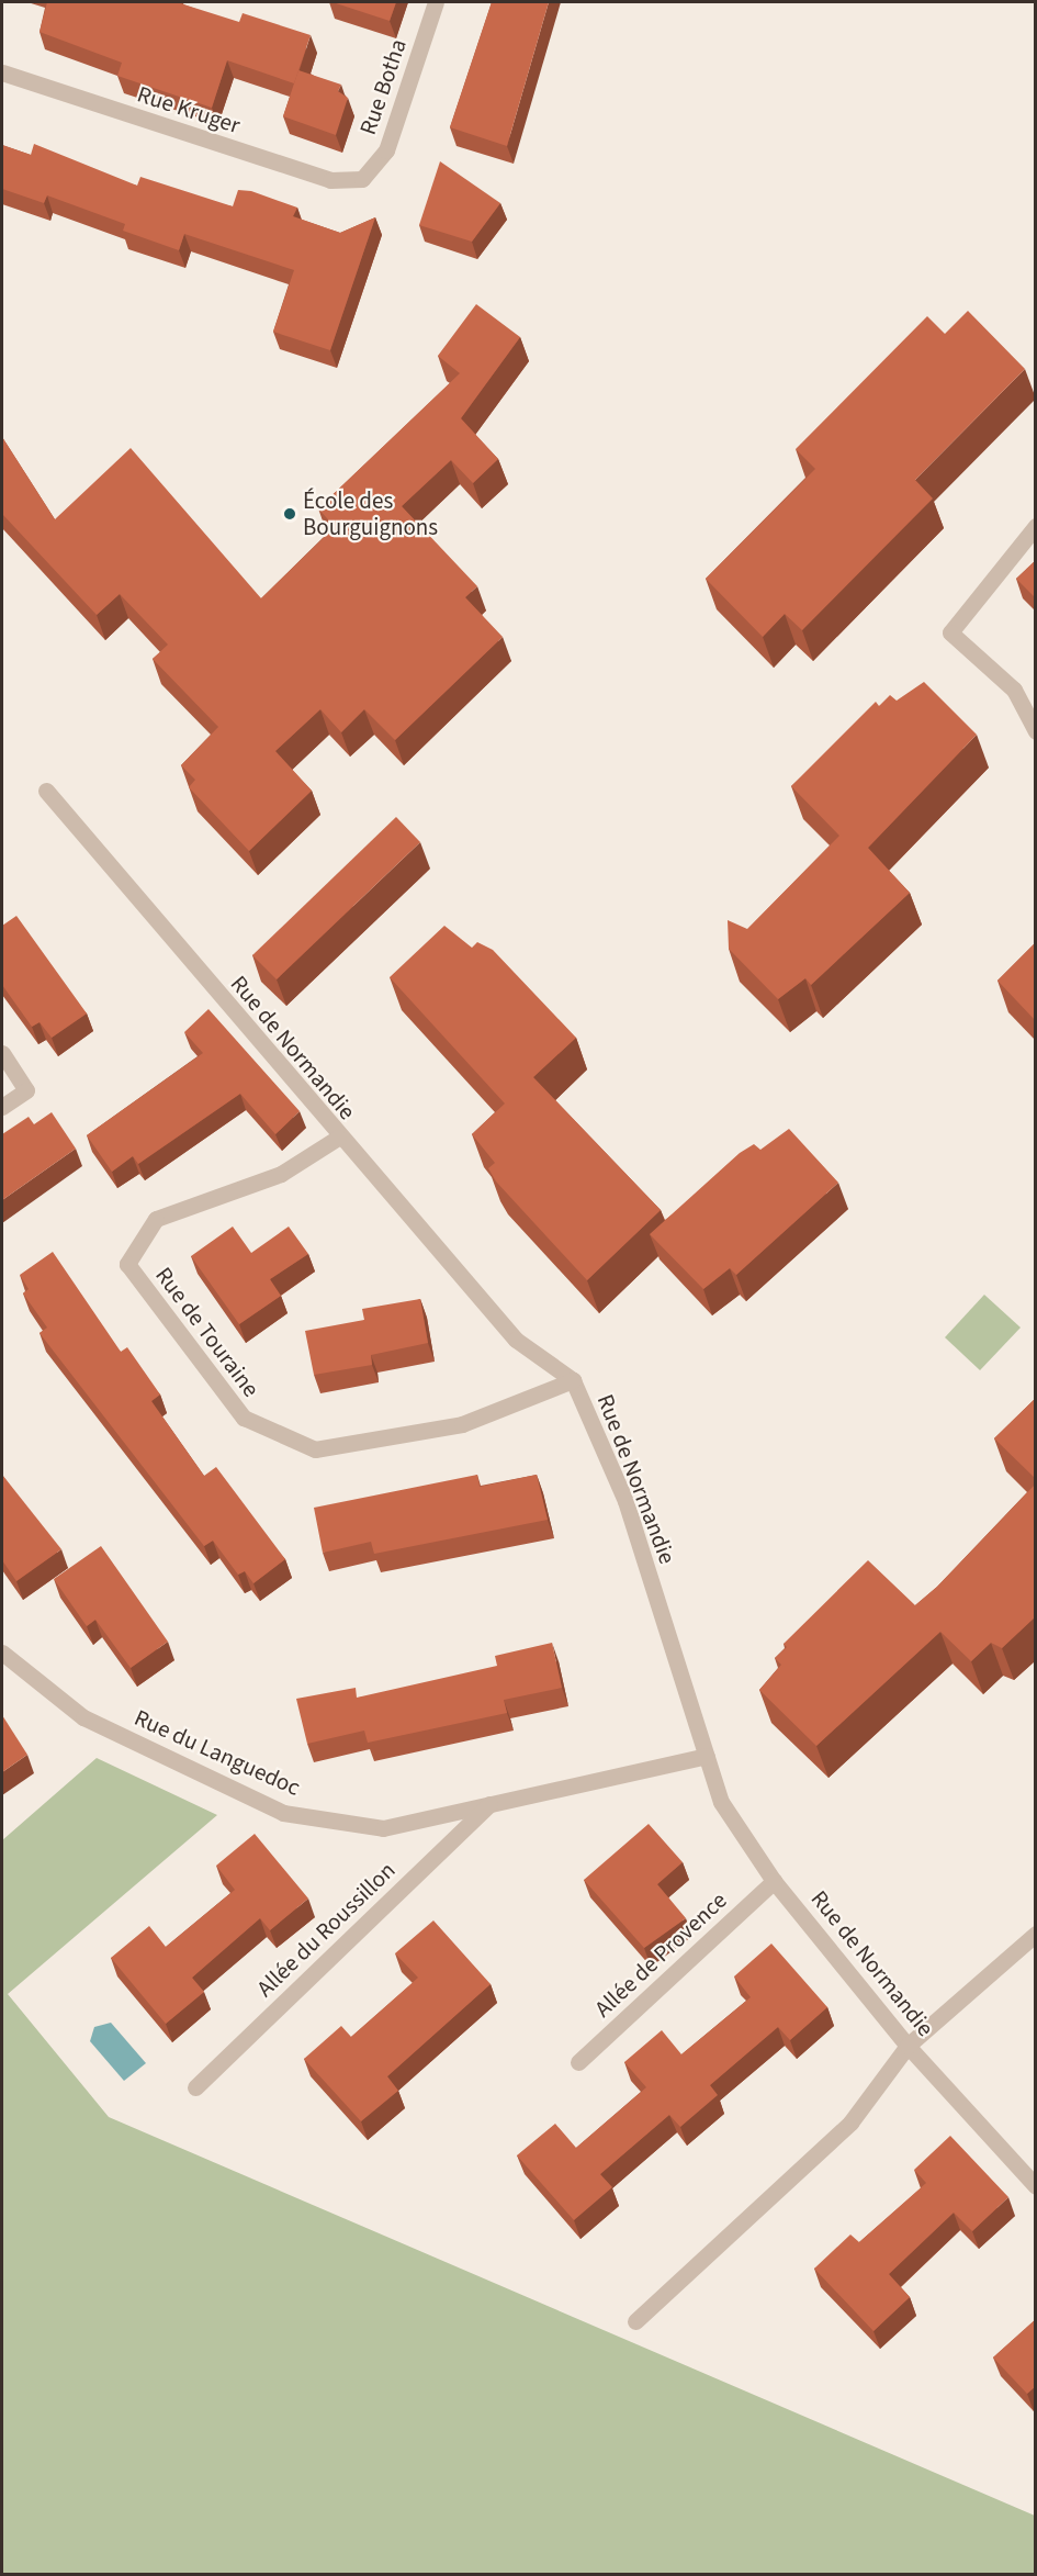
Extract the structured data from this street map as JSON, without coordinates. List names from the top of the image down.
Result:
{
  "streets": {
    "street": [
      "Rue Botha",
      "Rue Kruger",
      "Rue de Normandie",
      "Rue de Touraine",
      "Rue du Languedoc",
      "Allée du Roussillon",
      "Allée de Provence"
    ]
  },
  "crossings": [
    ["Rue Botha", "Rue Kruger"],
    ["Rue de Normandie", "Rue de Touraine"],
    ["Rue de Normandie", "Rue du Languedoc"],
    ["Rue de Normandie", "Allée de Provence"],
    ["Rue du Languedoc", "Allée du Roussillon"]
  ],
  "places": ["École des Bourguignons"]
}
